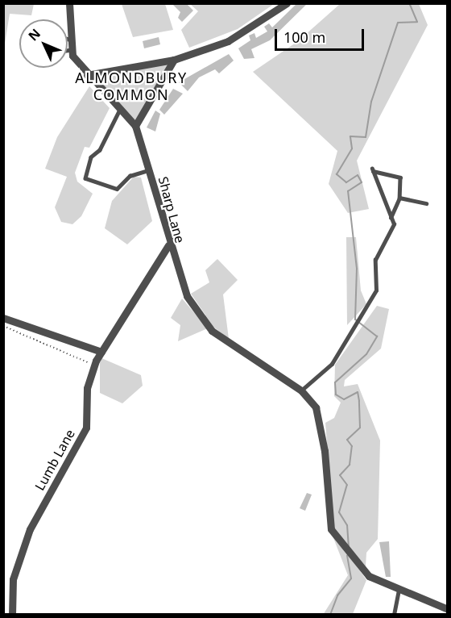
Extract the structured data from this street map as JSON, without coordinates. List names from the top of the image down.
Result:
{
  "streets": {
    "street": ["Sharp Lane", "Lumb Lane"]
  },
  "crossings": [
    ["Sharp Lane", "Lumb Lane"]
  ],
  "districts": ["ALMONDBURY COMMON"],
  "scale_bar": "100 m",
  "north": "top left"
}
